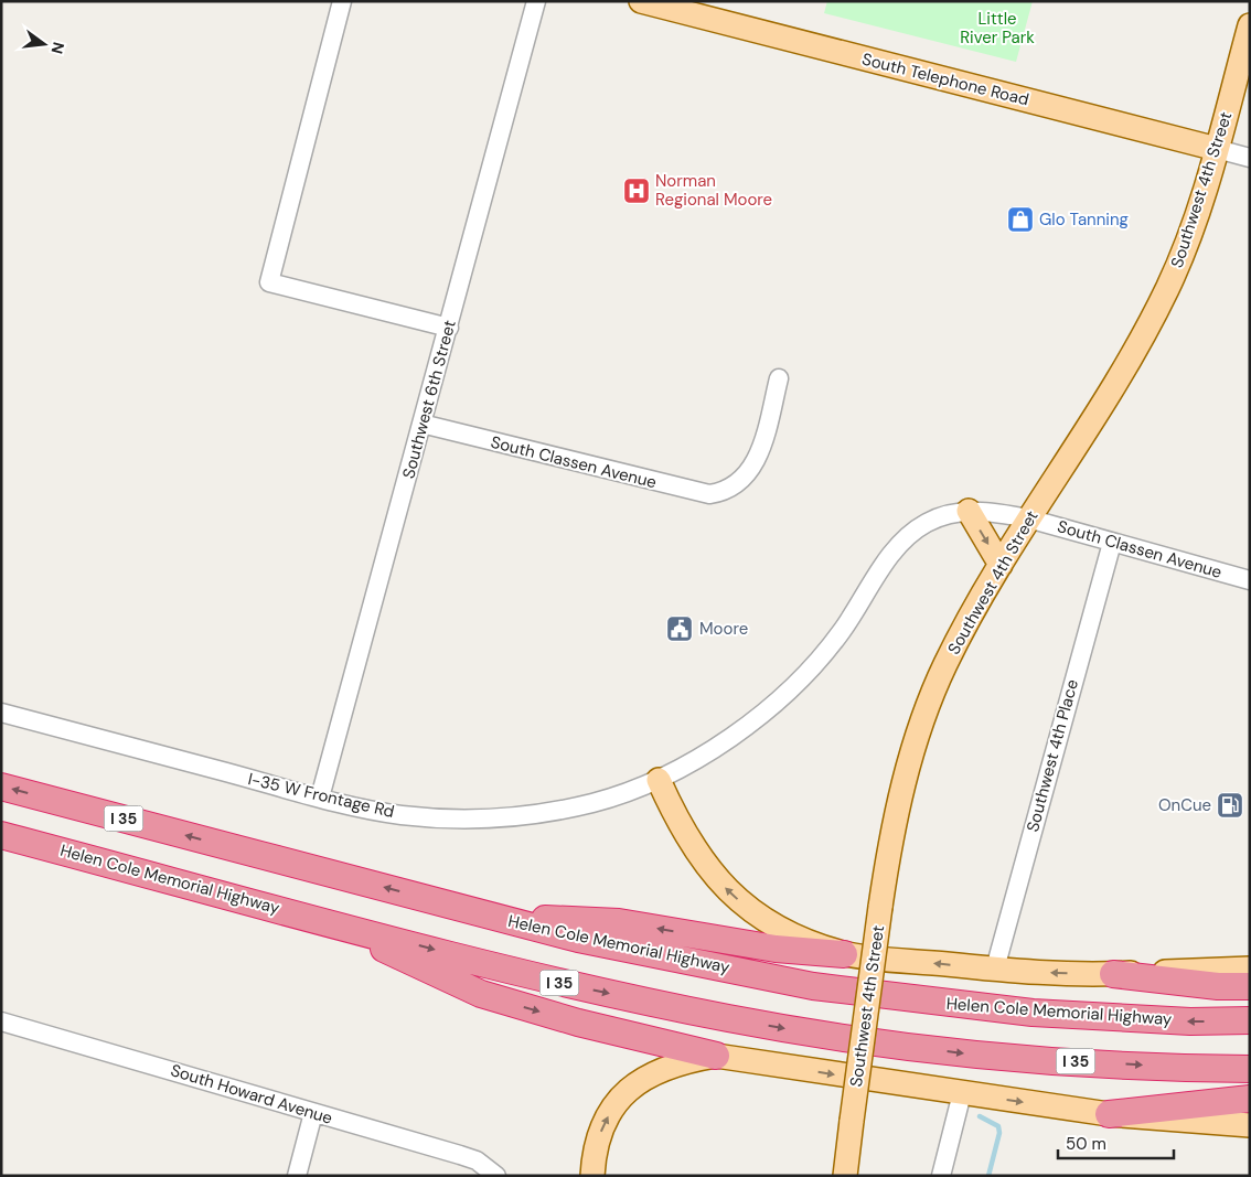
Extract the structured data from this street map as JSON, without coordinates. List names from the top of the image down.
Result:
{
  "streets": {
    "highway": ["I 35", "Helen Cole Memorial Highway"],
    "main road": ["South Telephone Road", "Southwest 4th Street"],
    "street": [
      "Southwest 6th Street",
      "South Classen Avenue",
      "Southwest 4th Place",
      "I-35 W Frontage Rd",
      "South Howard Avenue"
    ]
  },
  "crossings": [
    ["South Telephone Road", "Southwest 4th Street"],
    ["Southwest 4th Street", "South Classen Avenue"],
    ["Southwest 4th Street", "I-35 W Frontage Rd"],
    ["Southwest 6th Street", "South Classen Avenue"],
    ["Southwest 6th Street", "I-35 W Frontage Rd"],
    ["South Classen Avenue", "Southwest 4th Place"],
    ["South Classen Avenue", "I-35 W Frontage Rd"]
  ],
  "parks": ["Little River Park"],
  "places": {
    "hospital": ["Norman Regional Moore"],
    "shop": ["Glo Tanning"],
    "public building": ["Moore"],
    "fuel station": ["OnCue"]
  },
  "scale_bar": "50 m",
  "north": "right"
}
